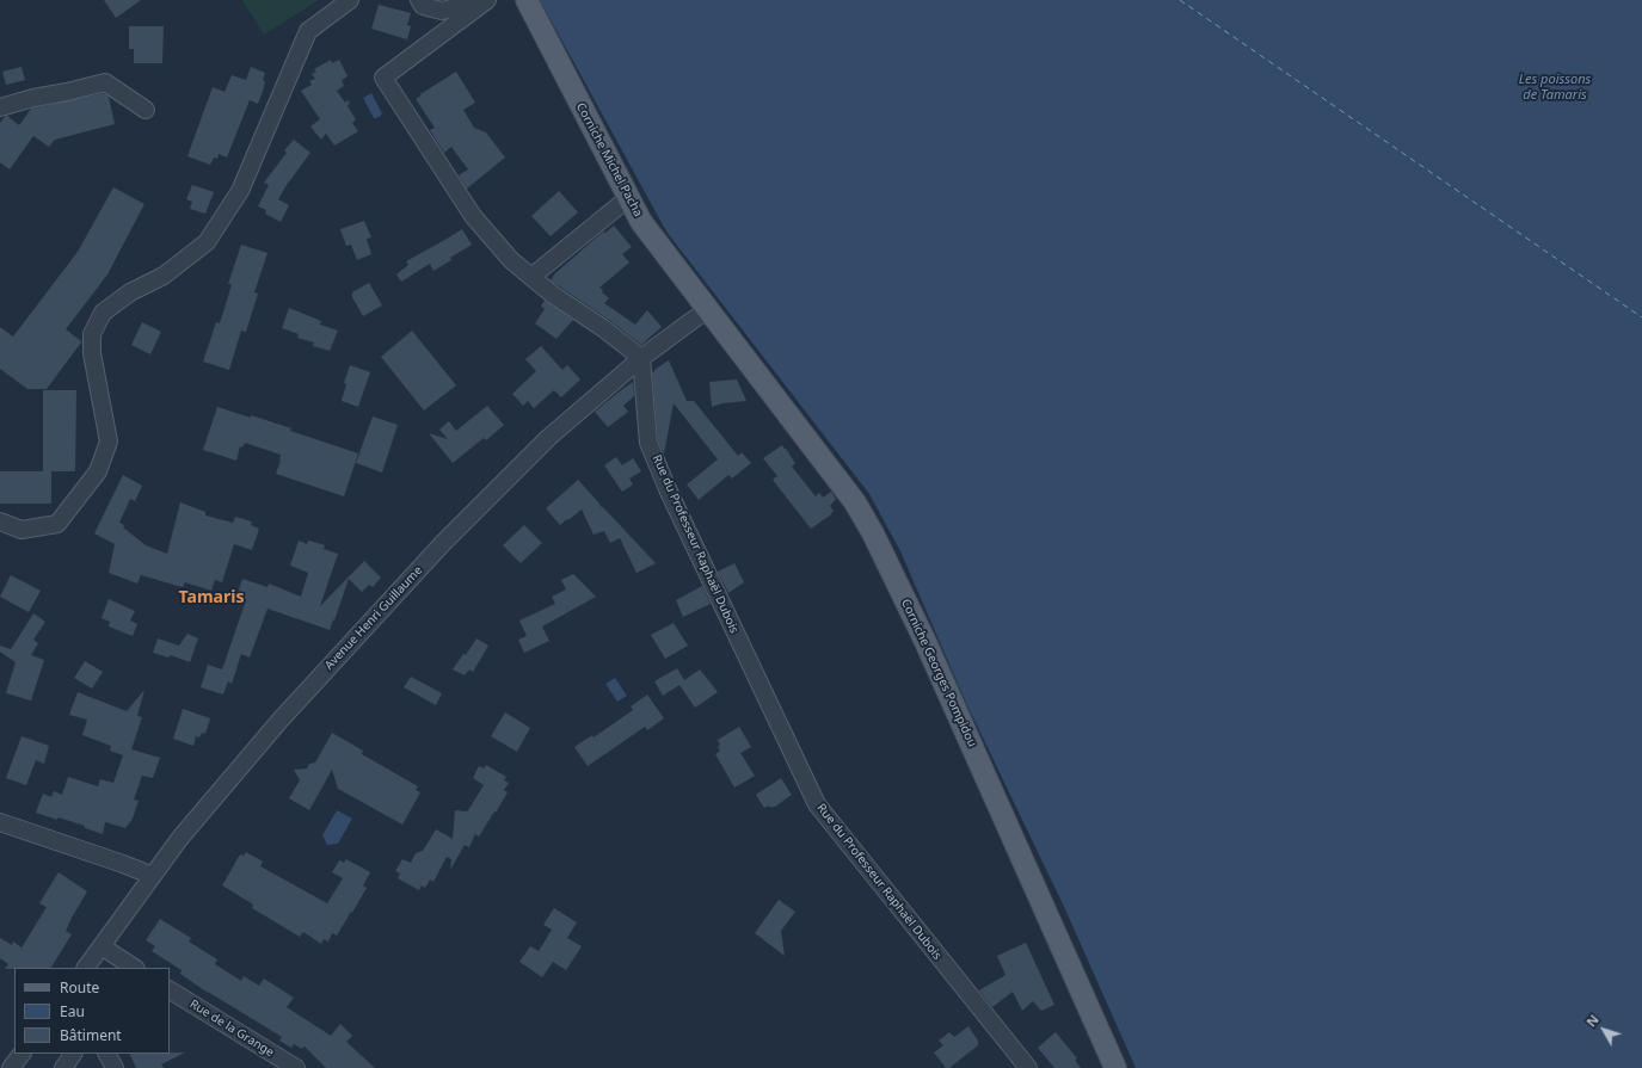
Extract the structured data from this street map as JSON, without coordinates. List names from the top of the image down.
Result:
{
  "streets": {
    "main road": ["Corniche Michel Pacha", "Corniche Georges Pompidou"],
    "street": ["Rue du Professeur Raphaël Dubois", "Avenue Henri Guillaume", "Rue de la Grange"]
  },
  "crossings": [
    ["Corniche Michel Pacha", "Avenue Henri Guillaume"],
    ["Corniche Michel Pacha", "Corniche Georges Pompidou"],
    ["Rue du Professeur Raphaël Dubois", "Avenue Henri Guillaume"],
    ["Avenue Henri Guillaume", "Corniche Georges Pompidou"]
  ],
  "districts": ["Tamaris"],
  "water": ["Les poissons de Tamaris"],
  "legend": ["Route", "Eau", "Bâtiment"],
  "north": "top left"
}
